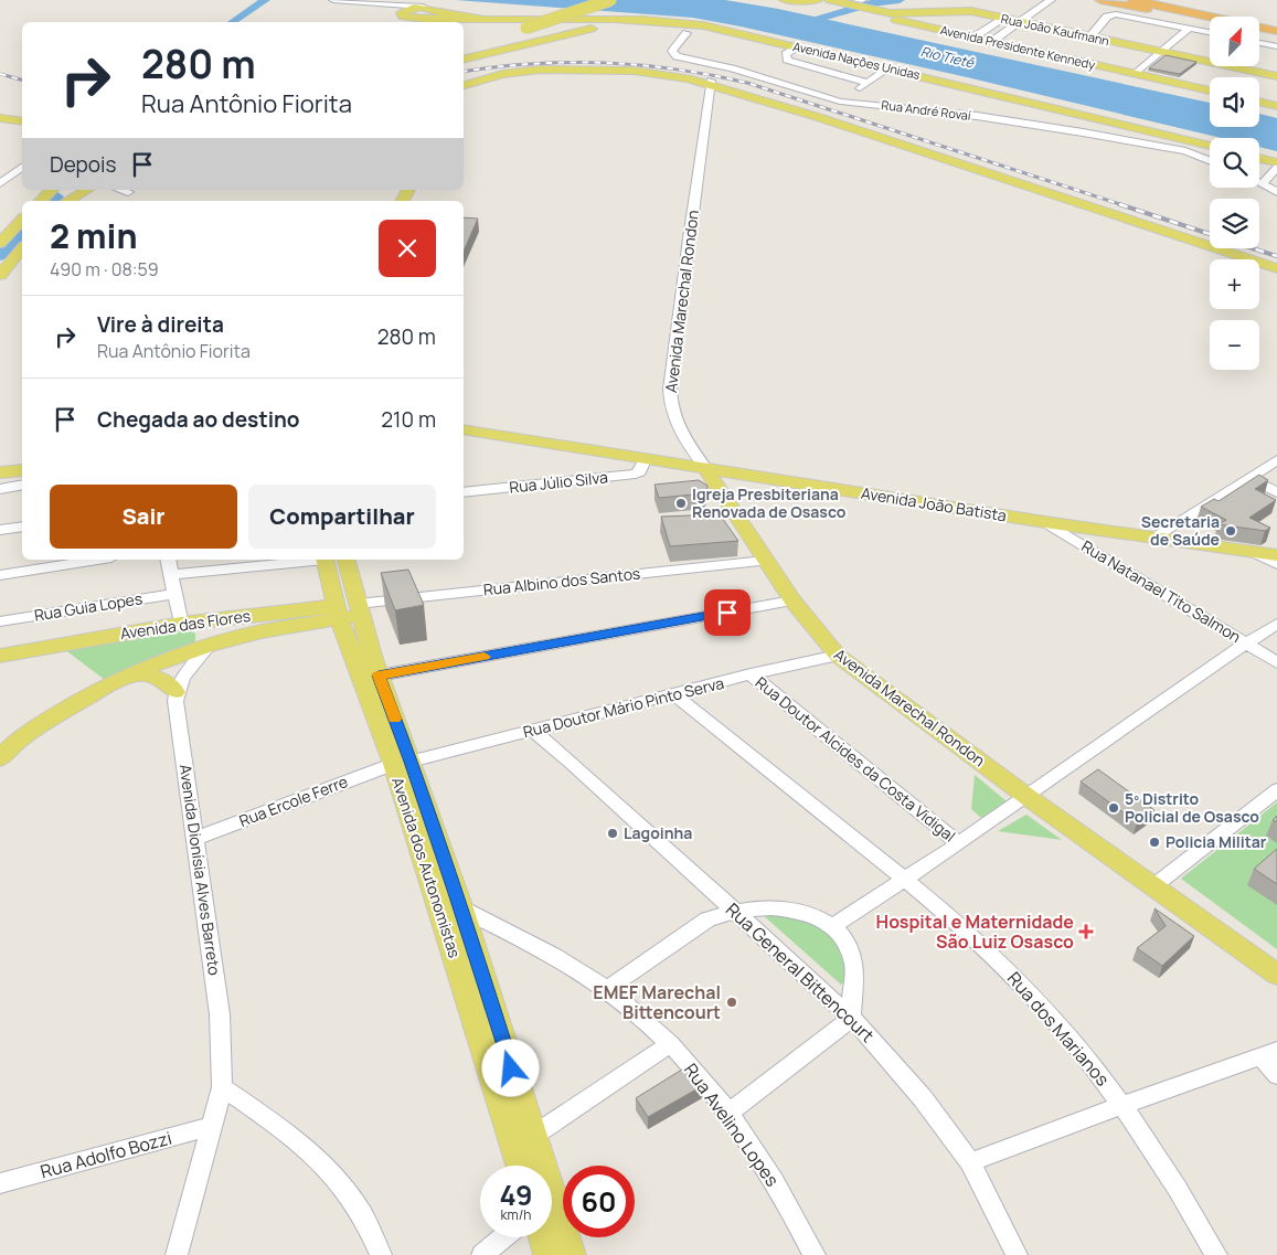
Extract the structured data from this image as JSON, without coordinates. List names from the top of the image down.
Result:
{
  "streets": {
    "main road": [
      "Rua João Kaufmann",
      "Avenida Presidente Kennedy",
      "Avenida Nações Unidas",
      "Avenida Marechal Rondon",
      "Avenida João Batista",
      "Avenida das Flores",
      "Avenida dos Autonomistas"
    ],
    "street": [
      "Rua André Rovaí",
      "Rua Júlio Silva",
      "Rua Albino dos Santos",
      "Rua Natanael Tito Salmon",
      "Rua Guia Lopes",
      "Rua Doutor Mário Pinto Serva",
      "Rua Doutor Alcides da Costa Vidigal",
      "Rua Ercole Ferre",
      "Avenida Dionísia Alves Barreto",
      "Rua General Bittencourt",
      "Rua dos Marianos",
      "Rua Avelino Lopes",
      "Rua Adolfo Bozzi"
    ]
  },
  "crossings": [
    ["Rua João Kaufmann", "Avenida Presidente Kennedy"],
    ["Avenida Marechal Rondon", "Avenida João Batista"],
    ["Avenida Marechal Rondon", "Rua Albino dos Santos"],
    ["Avenida Marechal Rondon", "Rua Doutor Mário Pinto Serva"],
    ["Rua Júlio Silva", "Avenida João Batista"],
    ["Avenida João Batista", "Rua Natanael Tito Salmon"],
    ["Rua Albino dos Santos", "Avenida das Flores"],
    ["Rua Albino dos Santos", "Avenida dos Autonomistas"],
    ["Avenida das Flores", "Avenida dos Autonomistas"],
    ["Rua Doutor Mário Pinto Serva", "Rua Doutor Alcides da Costa Vidigal"],
    ["Rua Doutor Mário Pinto Serva", "Rua Ercole Ferre"],
    ["Rua Doutor Mário Pinto Serva", "Avenida dos Autonomistas"],
    ["Rua Doutor Mário Pinto Serva", "Rua General Bittencourt"],
    ["Rua Doutor Mário Pinto Serva", "Rua dos Marianos"],
    ["Rua Ercole Ferre", "Avenida dos Autonomistas"],
    ["Rua Ercole Ferre", "Avenida Dionísia Alves Barreto"],
    ["Avenida dos Autonomistas", "Rua Avelino Lopes"],
    ["Avenida Dionísia Alves Barreto", "Rua Adolfo Bozzi"]
  ],
  "water": ["Rio Tietê"],
  "places": {
    "other": [
      "Igreja Presbiteriana Renovada de Osasco",
      "Secretaria de Saúde",
      "5º Distrito Policial de Osasco",
      "Lagoinha",
      "Policia Militar",
      "EMEF Marechal Bittencourt"
    ],
    "health": ["Hospital e Maternidade São Luiz Osasco"]
  },
  "north": "top right",
  "page": {
    "map_buttons": ["+", "−"],
    "turn": ["280 m", "Rua Antônio Fiorita"],
    "then": "Depois",
    "heading": ["2 min", "490 m · 08:59"],
    "list": [
      {
        "name": "Vire à direita",
        "note": "Rua Antônio Fiorita",
        "value": "280 m"
      },
      {
        "name": "Chegada ao destino",
        "value": "210 m"
      }
    ],
    "buttons": ["Sair", "Compartilhar"],
    "speed": "49 km/h",
    "limit": "60"
  }
}
